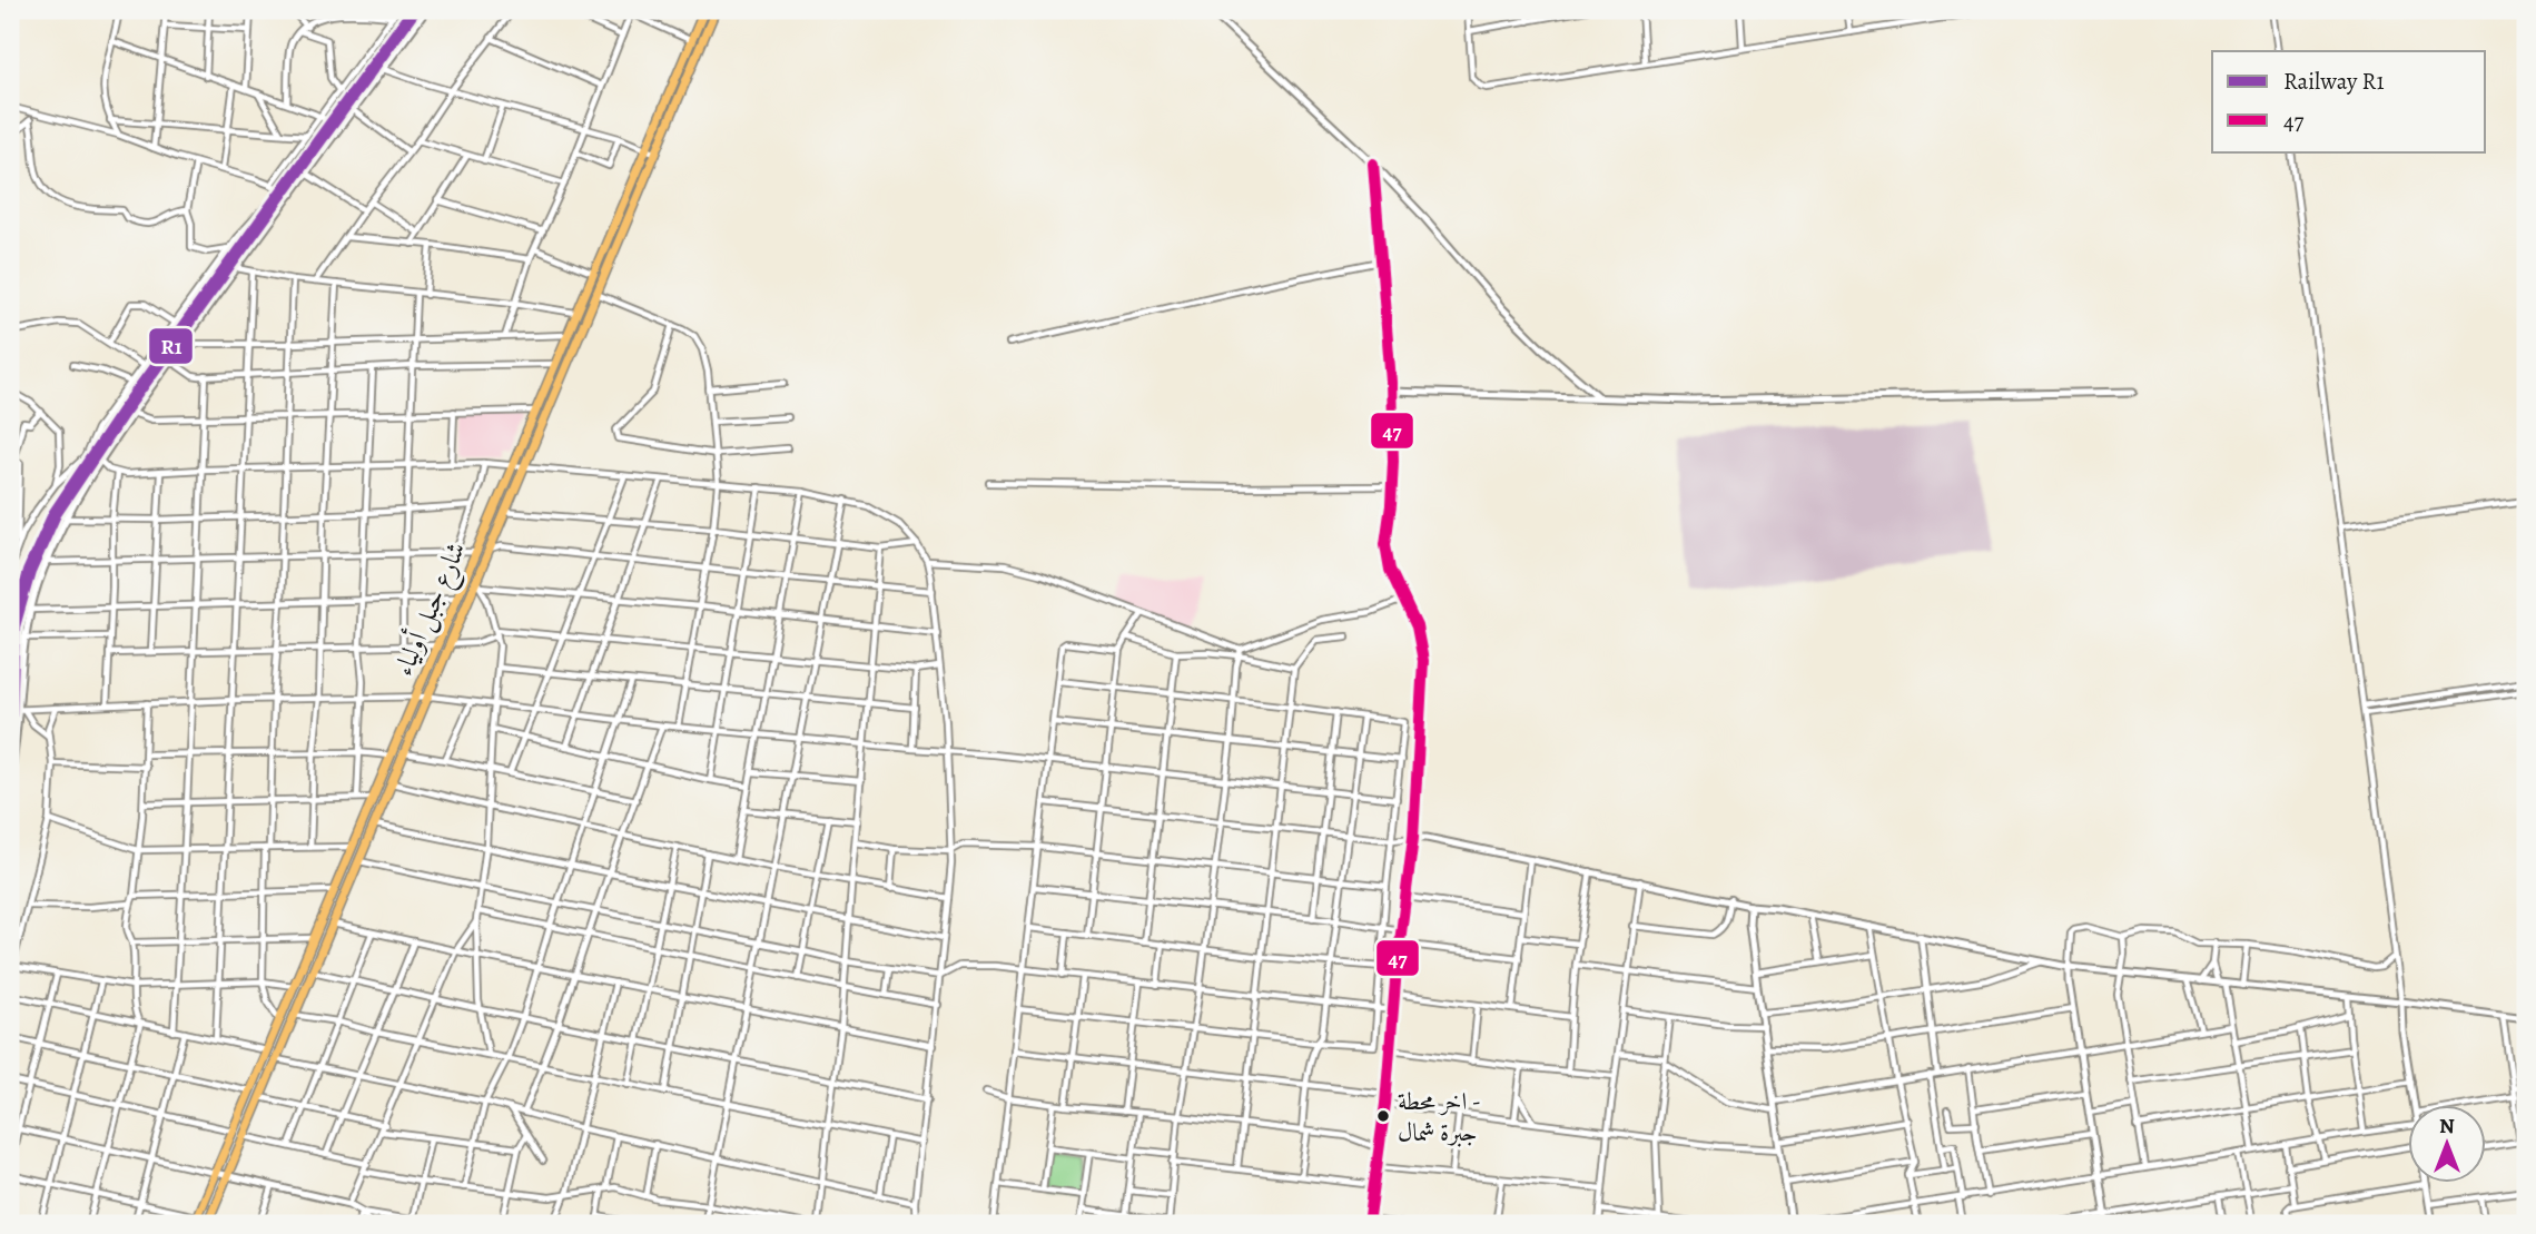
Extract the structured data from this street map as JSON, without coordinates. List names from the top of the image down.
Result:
{
  "streets": {
    "main road": ["شارع جبل أولياء"]
  },
  "places": ["اخر محطة - جبرة شمال"],
  "lines": ["rail line R1", "transit line 47"],
  "legend": ["Railway R1", "47"],
  "north": "top"
}
